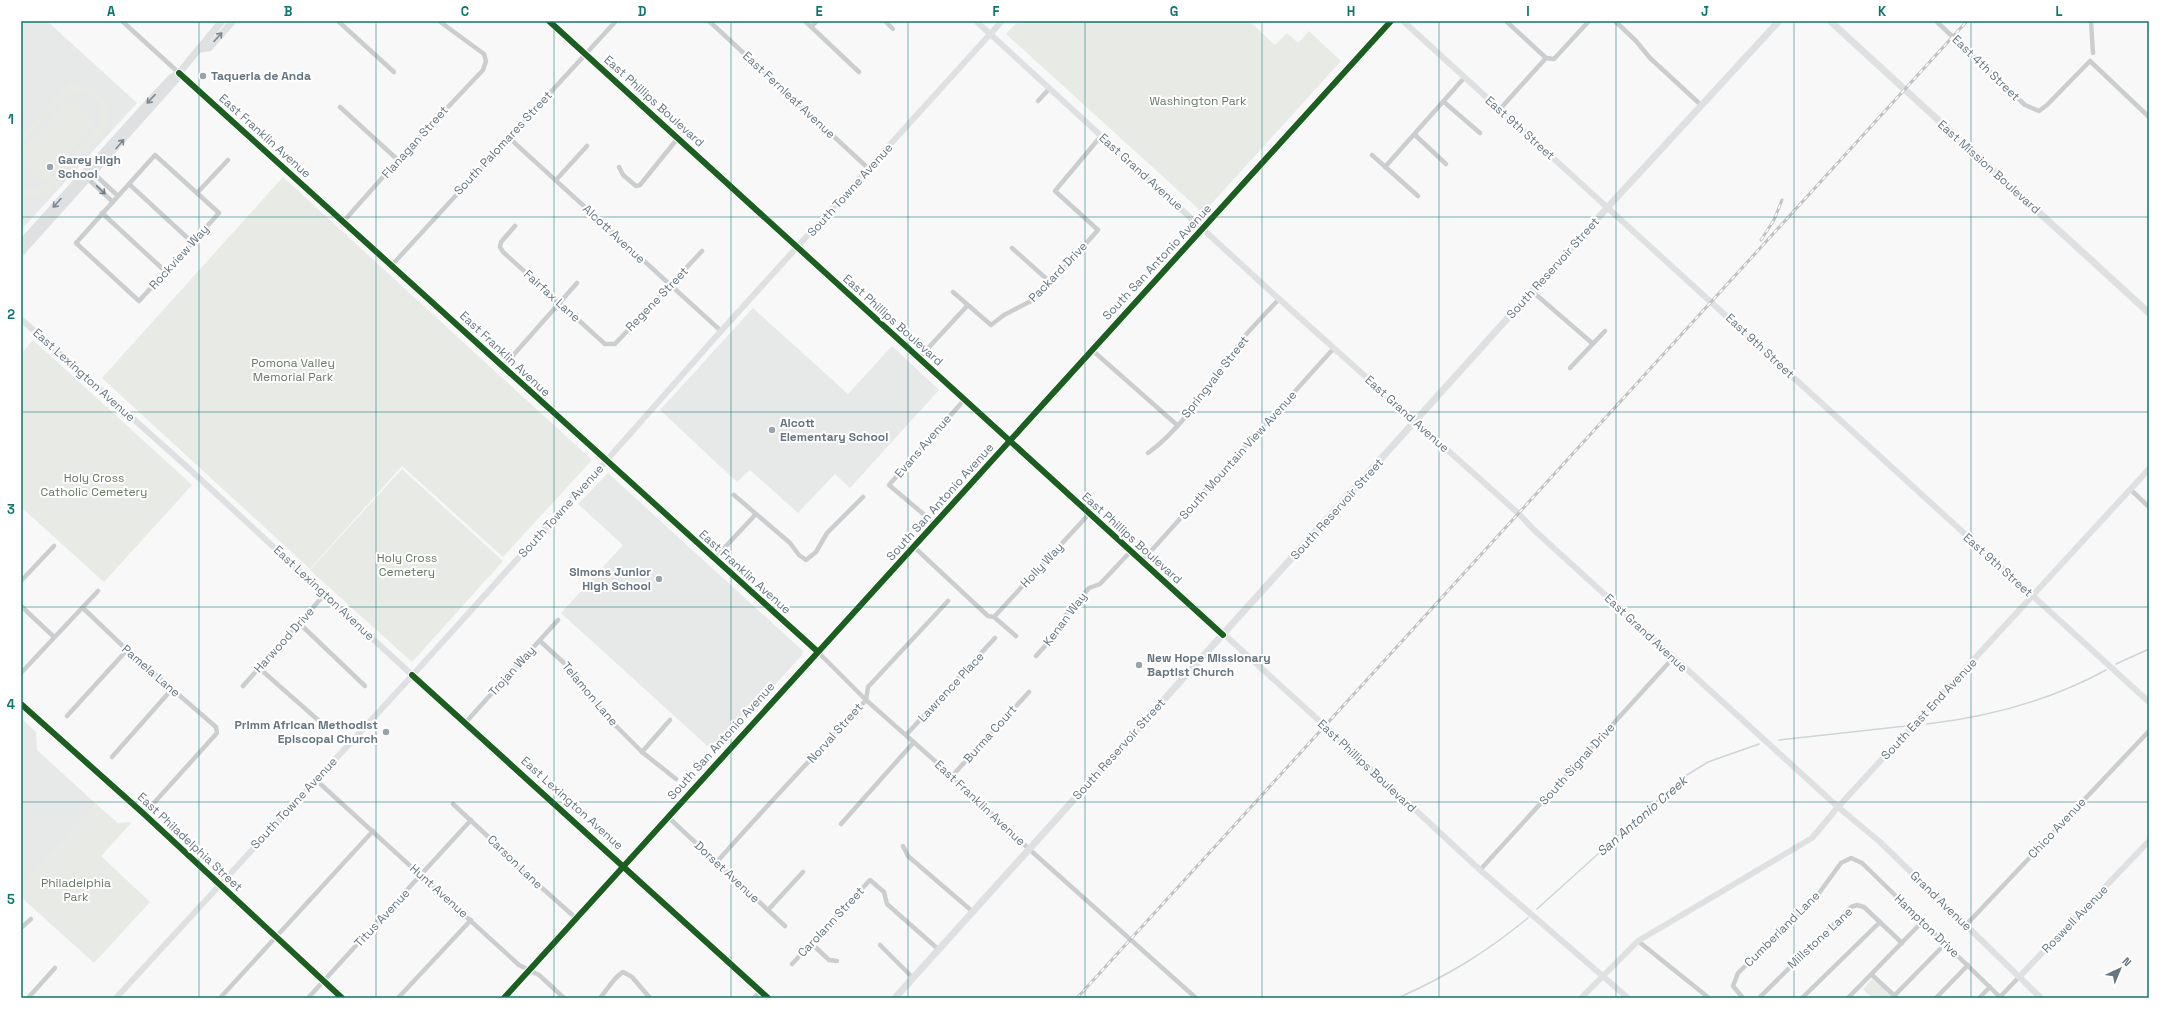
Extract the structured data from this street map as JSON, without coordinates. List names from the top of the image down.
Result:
{
  "streets": {
    "main road": ["East Mission Boulevard", "South Reservoir Street"],
    "street": [
      "East 4th Street",
      "East Fernleaf Avenue",
      "East Phillips Boulevard",
      "East 9th Street",
      "East Franklin Avenue",
      "Flanagan Street",
      "South Palomares Street",
      "East Grand Avenue",
      "South Towne Avenue",
      "Alcott Avenue",
      "Rockview Way",
      "South San Antonio Avenue",
      "Packard Drive",
      "Fairfax Lane",
      "Regene Street",
      "East Lexington Avenue",
      "Springvale Street",
      "Evans Avenue",
      "South Mountain View Avenue",
      "Holly Way",
      "Kenan Way",
      "Harwood Drive",
      "Pamela Lane",
      "Trojan Way",
      "Lawrence Place",
      "Telamon Lane",
      "South East End Avenue",
      "Norval Street",
      "Burma Court",
      "South Signal Drive",
      "Chico Avenue",
      "East Philadelphia Street",
      "Carson Lane",
      "Dorset Avenue",
      "Hunt Avenue",
      "Grand Avenue",
      "Titus Avenue",
      "Roswell Avenue",
      "Carolann Street",
      "Hampton Drive",
      "Cumberland Lane",
      "Millstone Lane"
    ]
  },
  "crossings": [
    ["East Fernleaf Avenue", "South Towne Avenue"],
    ["East Phillips Boulevard", "South Palomares Street"],
    ["East Phillips Boulevard", "South Towne Avenue"],
    ["East Phillips Boulevard", "South San Antonio Avenue"],
    ["East Phillips Boulevard", "South Reservoir Street"],
    ["East Phillips Boulevard", "Evans Avenue"],
    ["East Phillips Boulevard", "South Mountain View Avenue"],
    ["East Phillips Boulevard", "Holly Way"],
    ["East Phillips Boulevard", "Kenan Way"],
    ["East Phillips Boulevard", "South East End Avenue"],
    ["East Phillips Boulevard", "South Signal Drive"],
    ["East 9th Street", "South Reservoir Street"],
    ["East 9th Street", "South East End Avenue"],
    ["East Franklin Avenue", "Flanagan Street"],
    ["East Franklin Avenue", "South Palomares Street"],
    ["East Franklin Avenue", "South Towne Avenue"],
    ["East Franklin Avenue", "South San Antonio Avenue"],
    ["East Franklin Avenue", "South Reservoir Street"],
    ["East Franklin Avenue", "Lawrence Place"],
    ["East Franklin Avenue", "Norval Street"],
    ["East Franklin Avenue", "Burma Court"],
    ["South Palomares Street", "Alcott Avenue"],
    ["East Grand Avenue", "South Towne Avenue"],
    ["East Grand Avenue", "South San Antonio Avenue"],
    ["East Grand Avenue", "South Reservoir Street"],
    ["East Grand Avenue", "Packard Drive"],
    ["East Grand Avenue", "Springvale Street"],
    ["East Grand Avenue", "South Mountain View Avenue"],
    ["East Grand Avenue", "South East End Avenue"],
    ["East Grand Avenue", "South Signal Drive"],
    ["East Grand Avenue", "Grand Avenue"],
    ["South Towne Avenue", "Alcott Avenue"],
    ["South Towne Avenue", "East Lexington Avenue"],
    ["South Towne Avenue", "East Philadelphia Street"],
    ["South Towne Avenue", "Hunt Avenue"],
    ["Alcott Avenue", "Regene Street"],
    ["South San Antonio Avenue", "East Lexington Avenue"],
    ["South San Antonio Avenue", "Evans Avenue"],
    ["South San Antonio Avenue", "Carson Lane"],
    ["South San Antonio Avenue", "Dorset Avenue"],
    ["South San Antonio Avenue", "Hunt Avenue"],
    ["South Reservoir Street", "Carolann Street"],
    ["Fairfax Lane", "Regene Street"],
    ["East Lexington Avenue", "Harwood Drive"],
    ["East Lexington Avenue", "Trojan Way"],
    ["Pamela Lane", "East Philadelphia Street"],
    ["Trojan Way", "Telamon Lane"],
    ["South East End Avenue", "Grand Avenue"],
    ["Norval Street", "Dorset Avenue"],
    ["Chico Avenue", "Grand Avenue"],
    ["East Philadelphia Street", "Titus Avenue"],
    ["Carson Lane", "Titus Avenue"],
    ["Hunt Avenue", "Titus Avenue"],
    ["Grand Avenue", "Roswell Avenue"],
    ["Roswell Avenue", "Hampton Drive"],
    ["Hampton Drive", "Cumberland Lane"]
  ],
  "water": ["San Antonio Creek"],
  "parks": [
    "Washington Park",
    "Pomona Valley Memorial Park",
    "Holy Cross Catholic Cemetery",
    "Holy Cross Cemetery",
    "Philadelphia Park"
  ],
  "places": [
    "Taqueria de Anda",
    "Garey High School",
    "Alcott Elementary School",
    "Simons Junior High School",
    "New Hope Missionary Baptist Church",
    "Primm African Methodist Episcopal Church"
  ],
  "north": "top right",
  "grid": {
    "columns": [
      "A",
      "B",
      "C",
      "D",
      "E",
      "F",
      "G",
      "H",
      "I",
      "J",
      "K",
      "L"
    ],
    "rows": [
      "1",
      "2",
      "3",
      "4",
      "5"
    ]
  }
}
